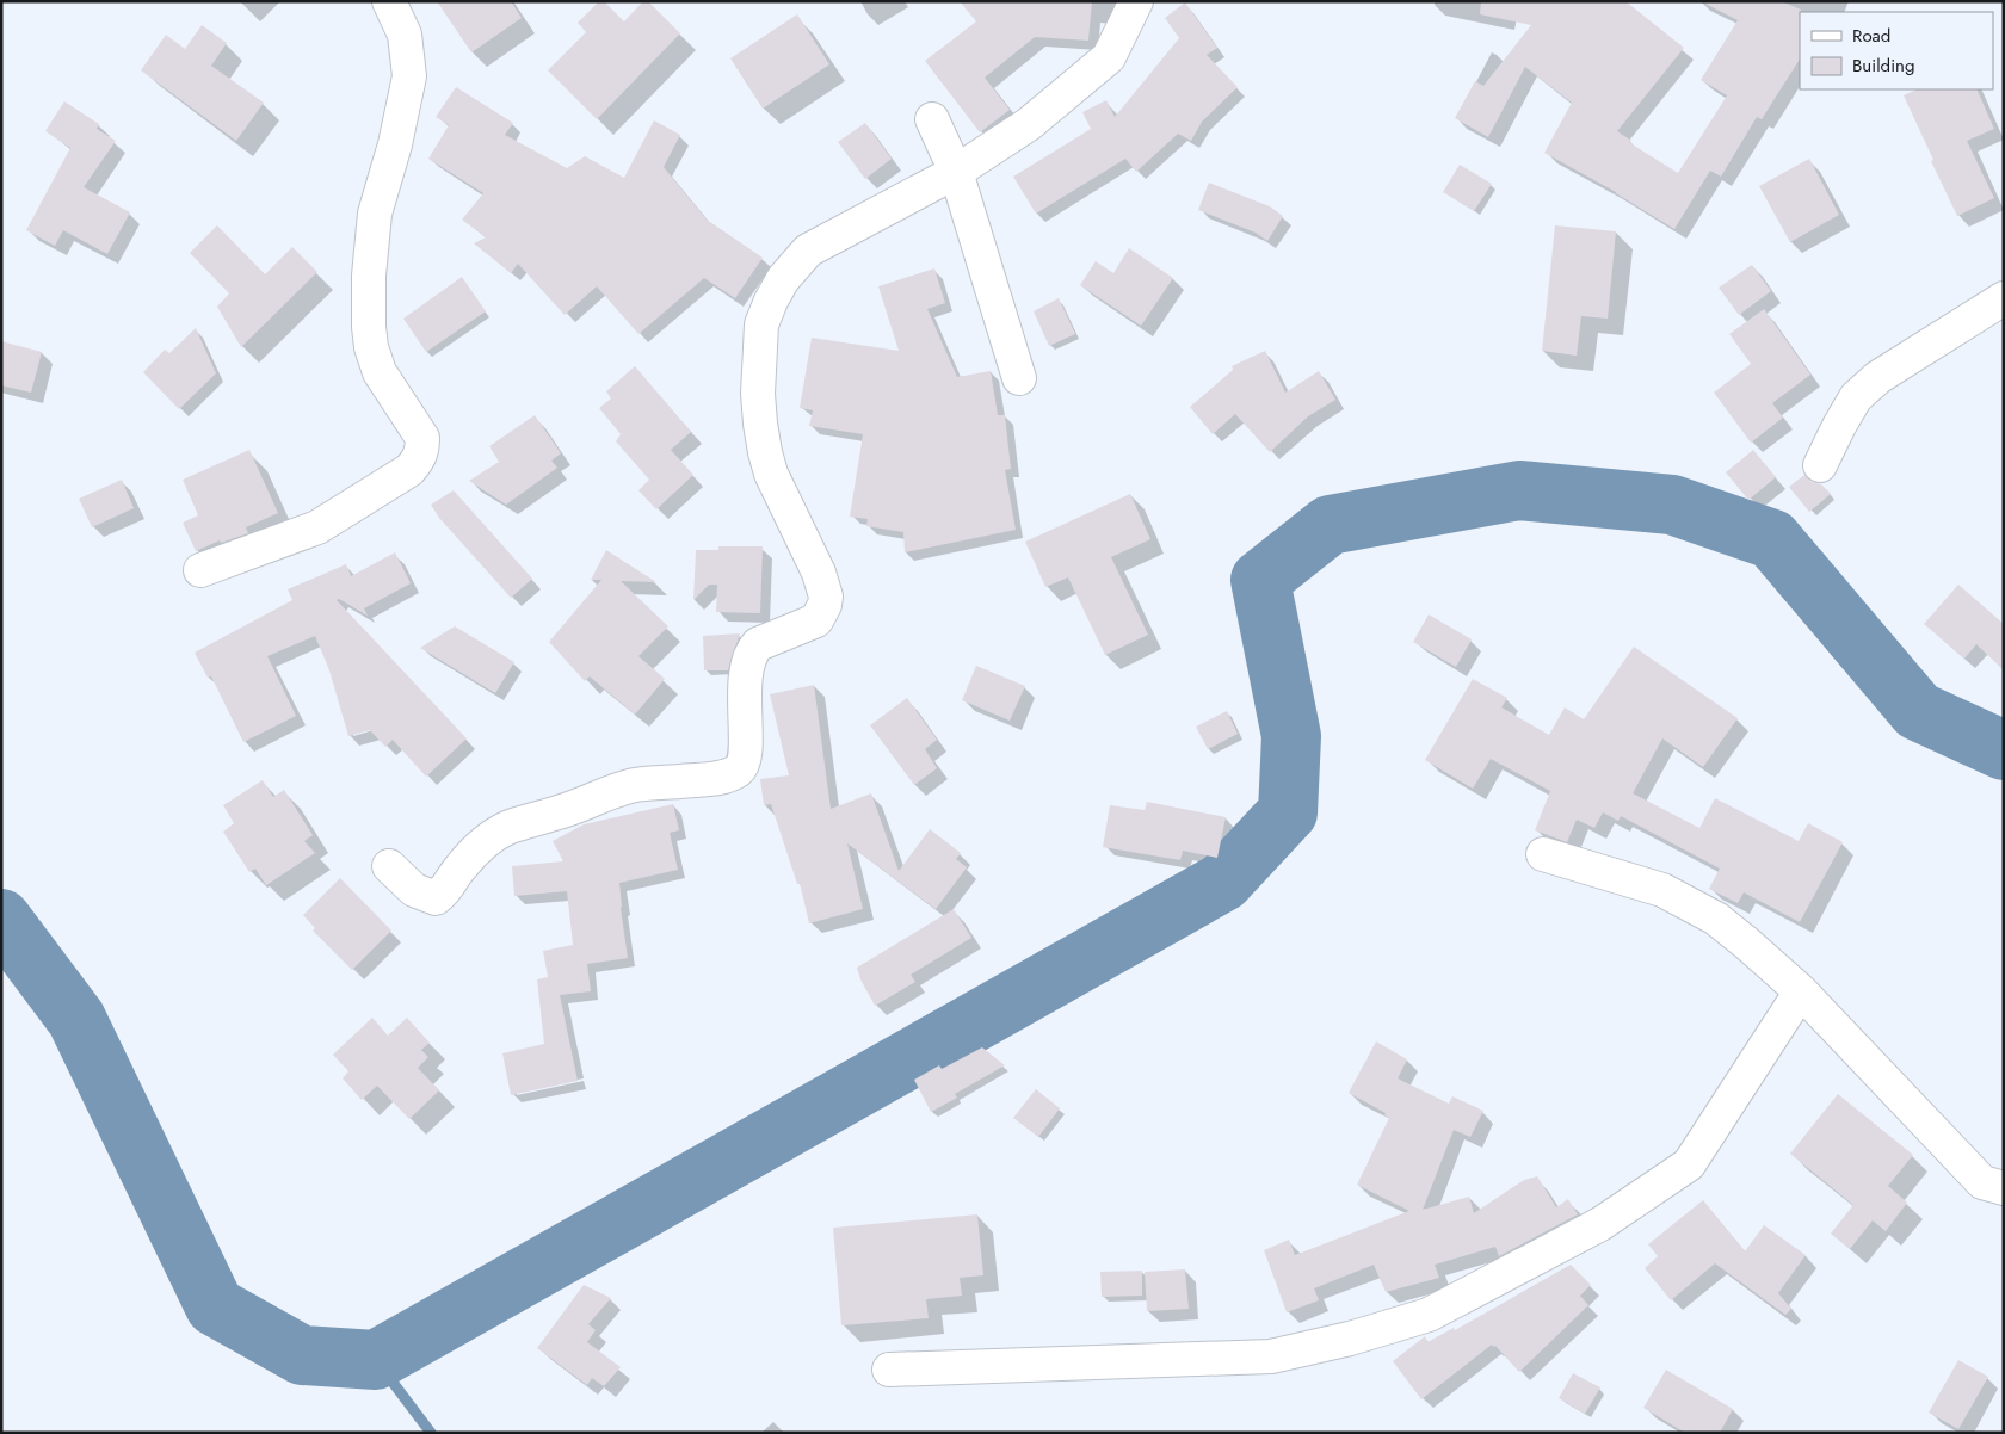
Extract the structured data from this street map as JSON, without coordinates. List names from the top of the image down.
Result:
{
  "legend": ["Road", "Building"]
}
